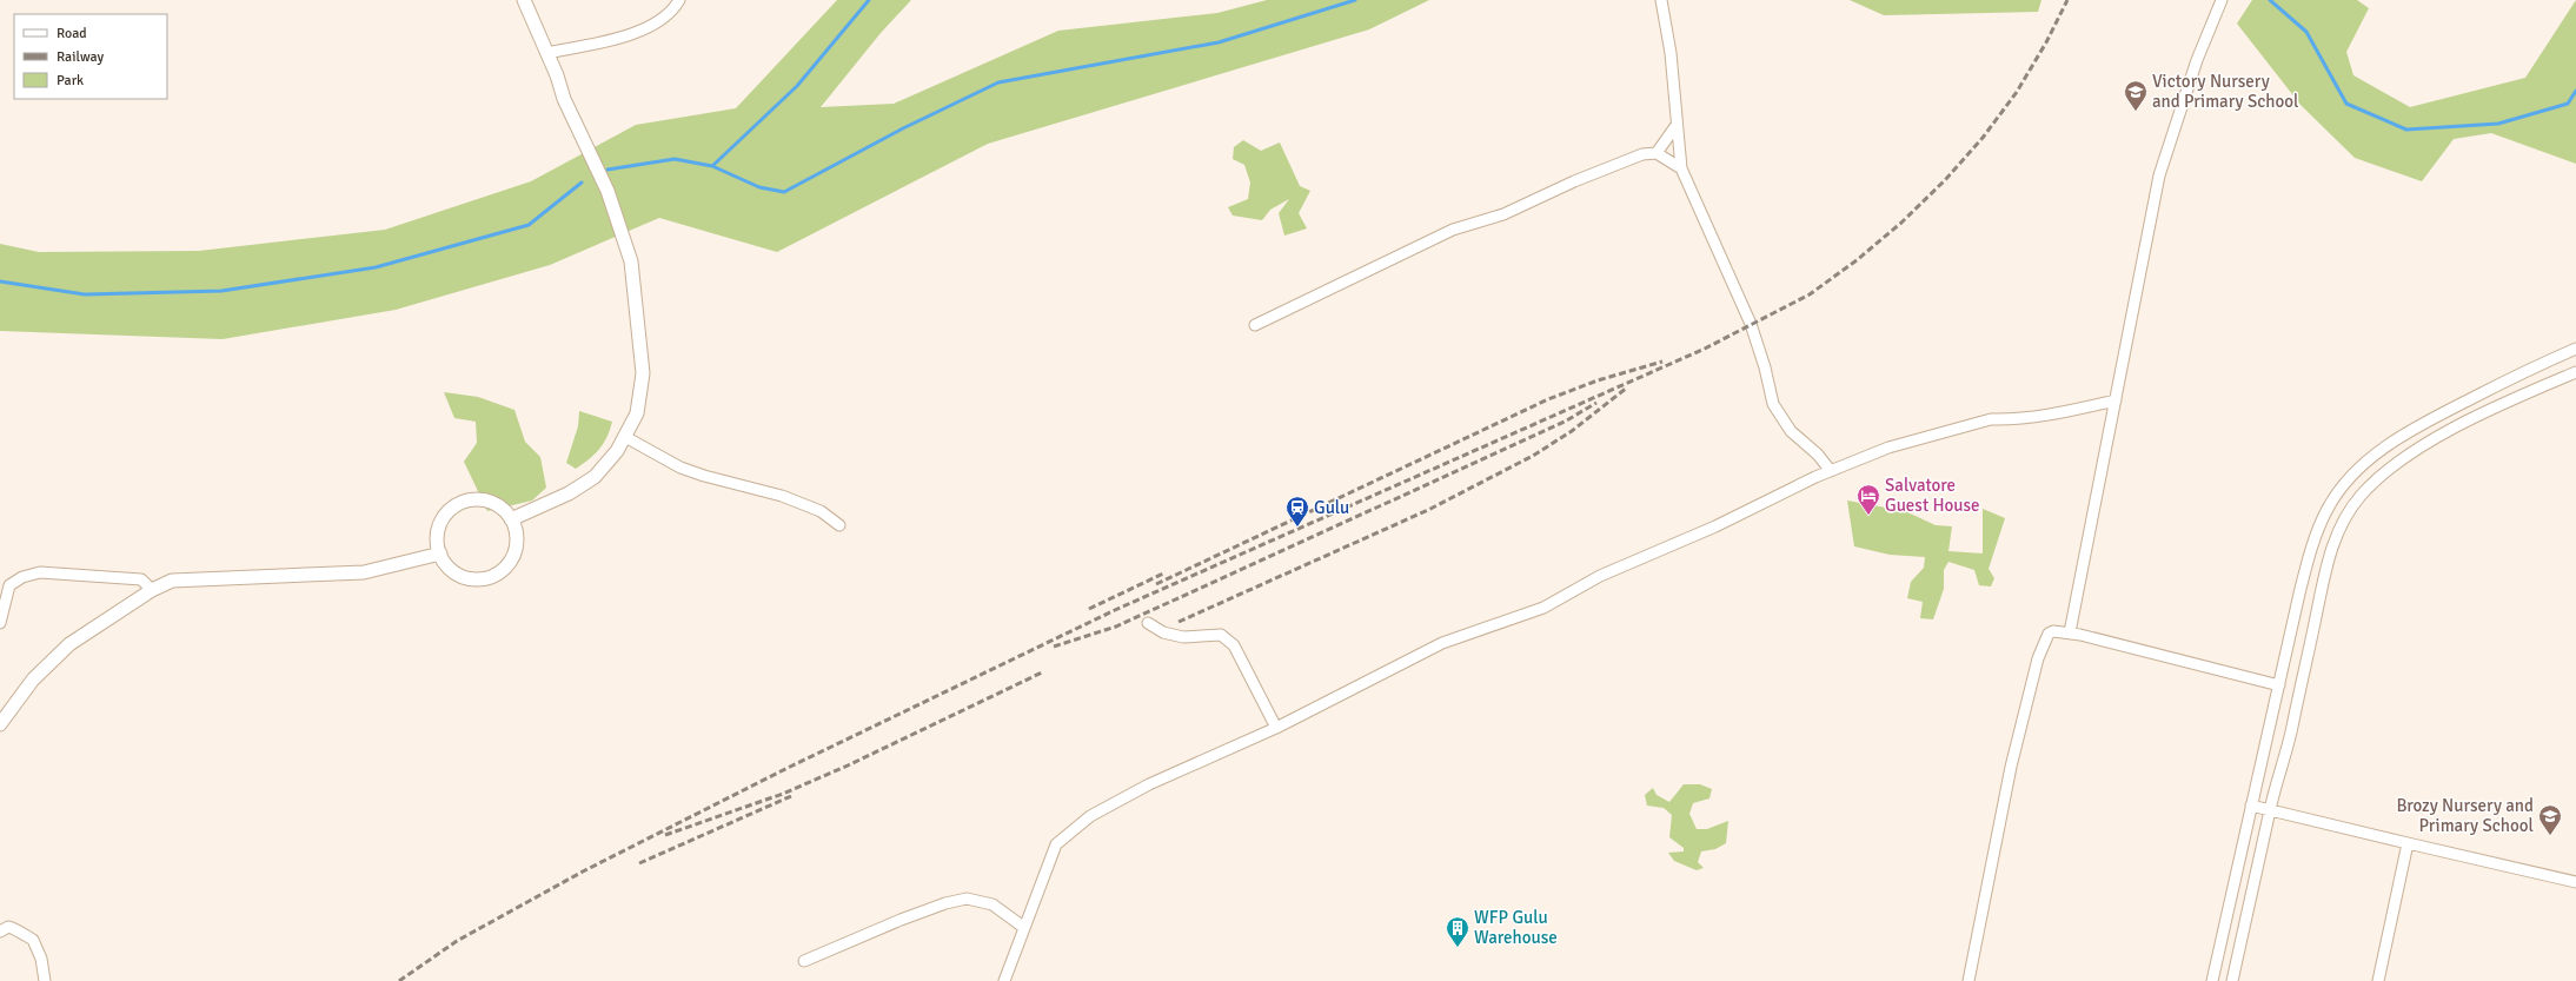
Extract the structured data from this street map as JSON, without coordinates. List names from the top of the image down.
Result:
{
  "places": {
    "school or university": ["Victory Nursery and Primary School", "Brozy Nursery and Primary School"],
    "hotel": ["Salvatore Guest House"],
    "station": ["Gulu"],
    "building": ["WFP Gulu Warehouse"]
  },
  "legend": ["Road", "Railway", "Park"]
}
